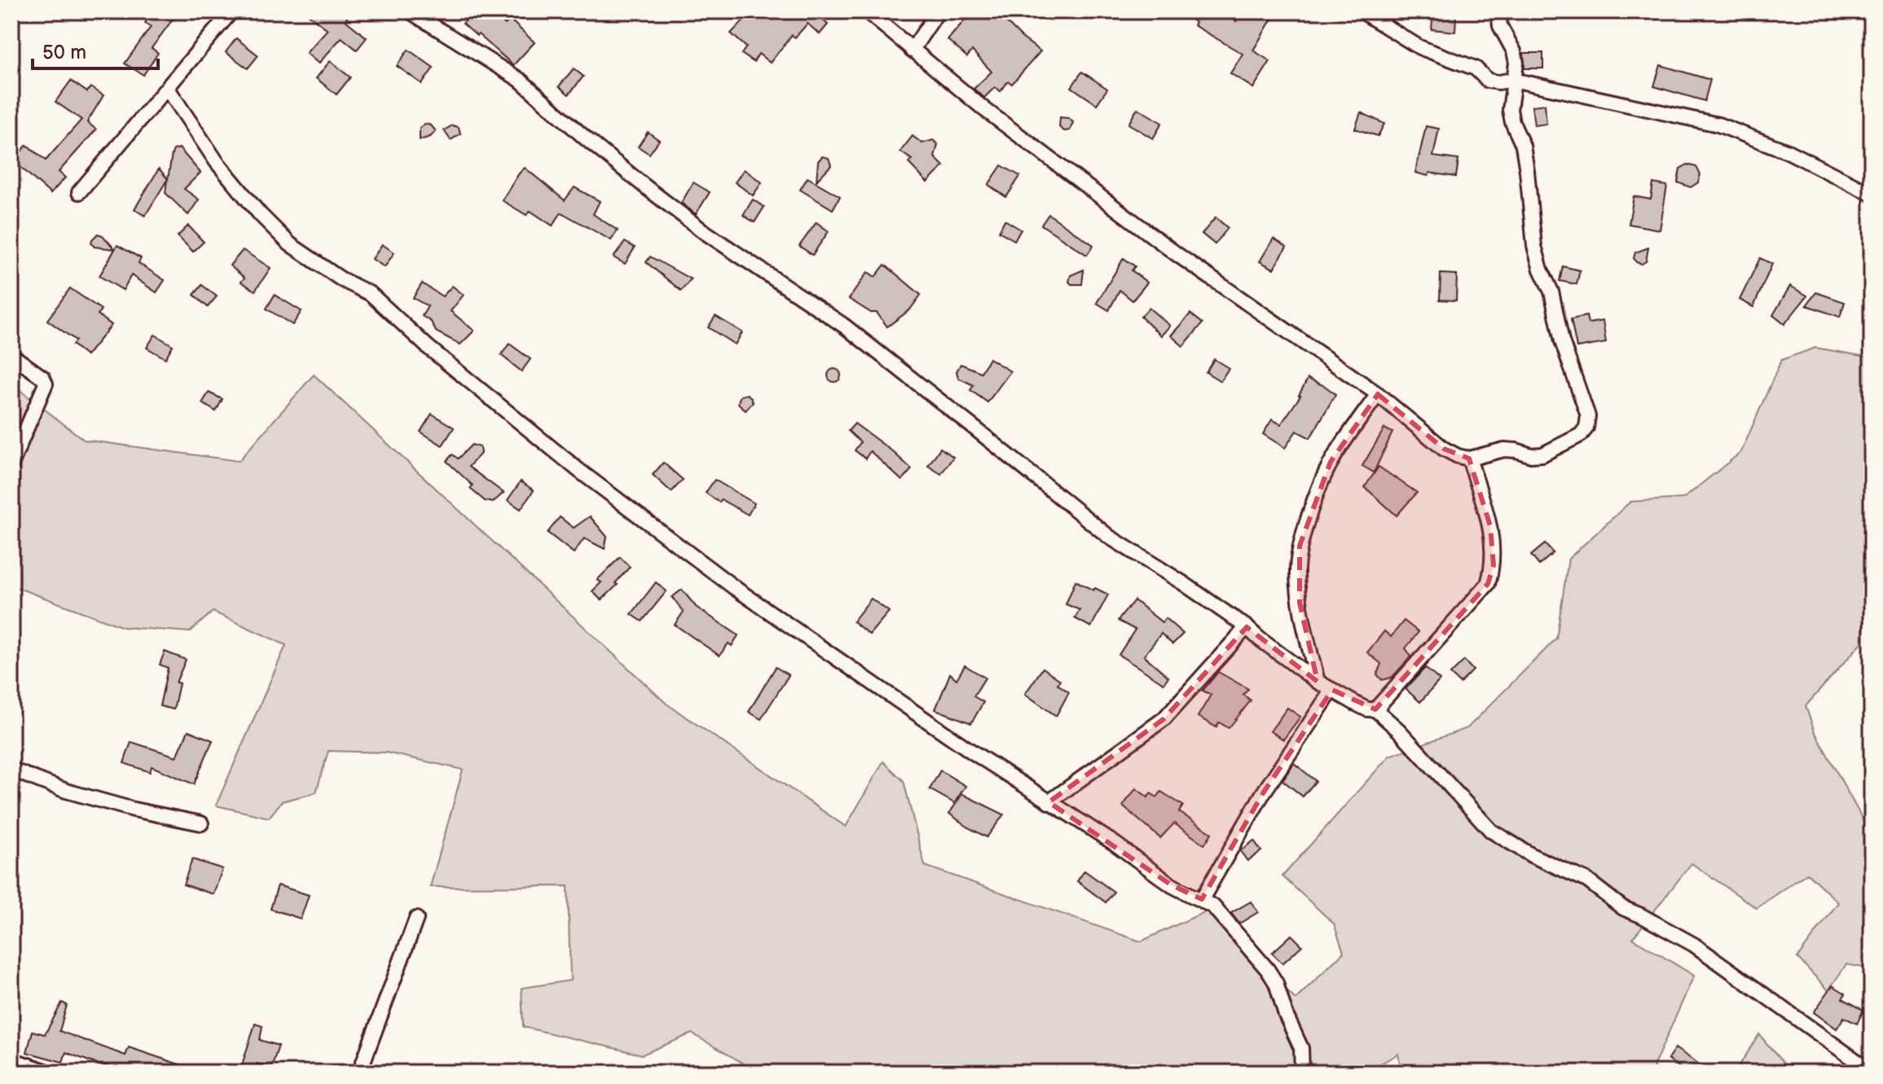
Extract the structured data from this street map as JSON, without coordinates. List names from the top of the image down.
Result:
{
  "scale_bar": "50 m"
}
